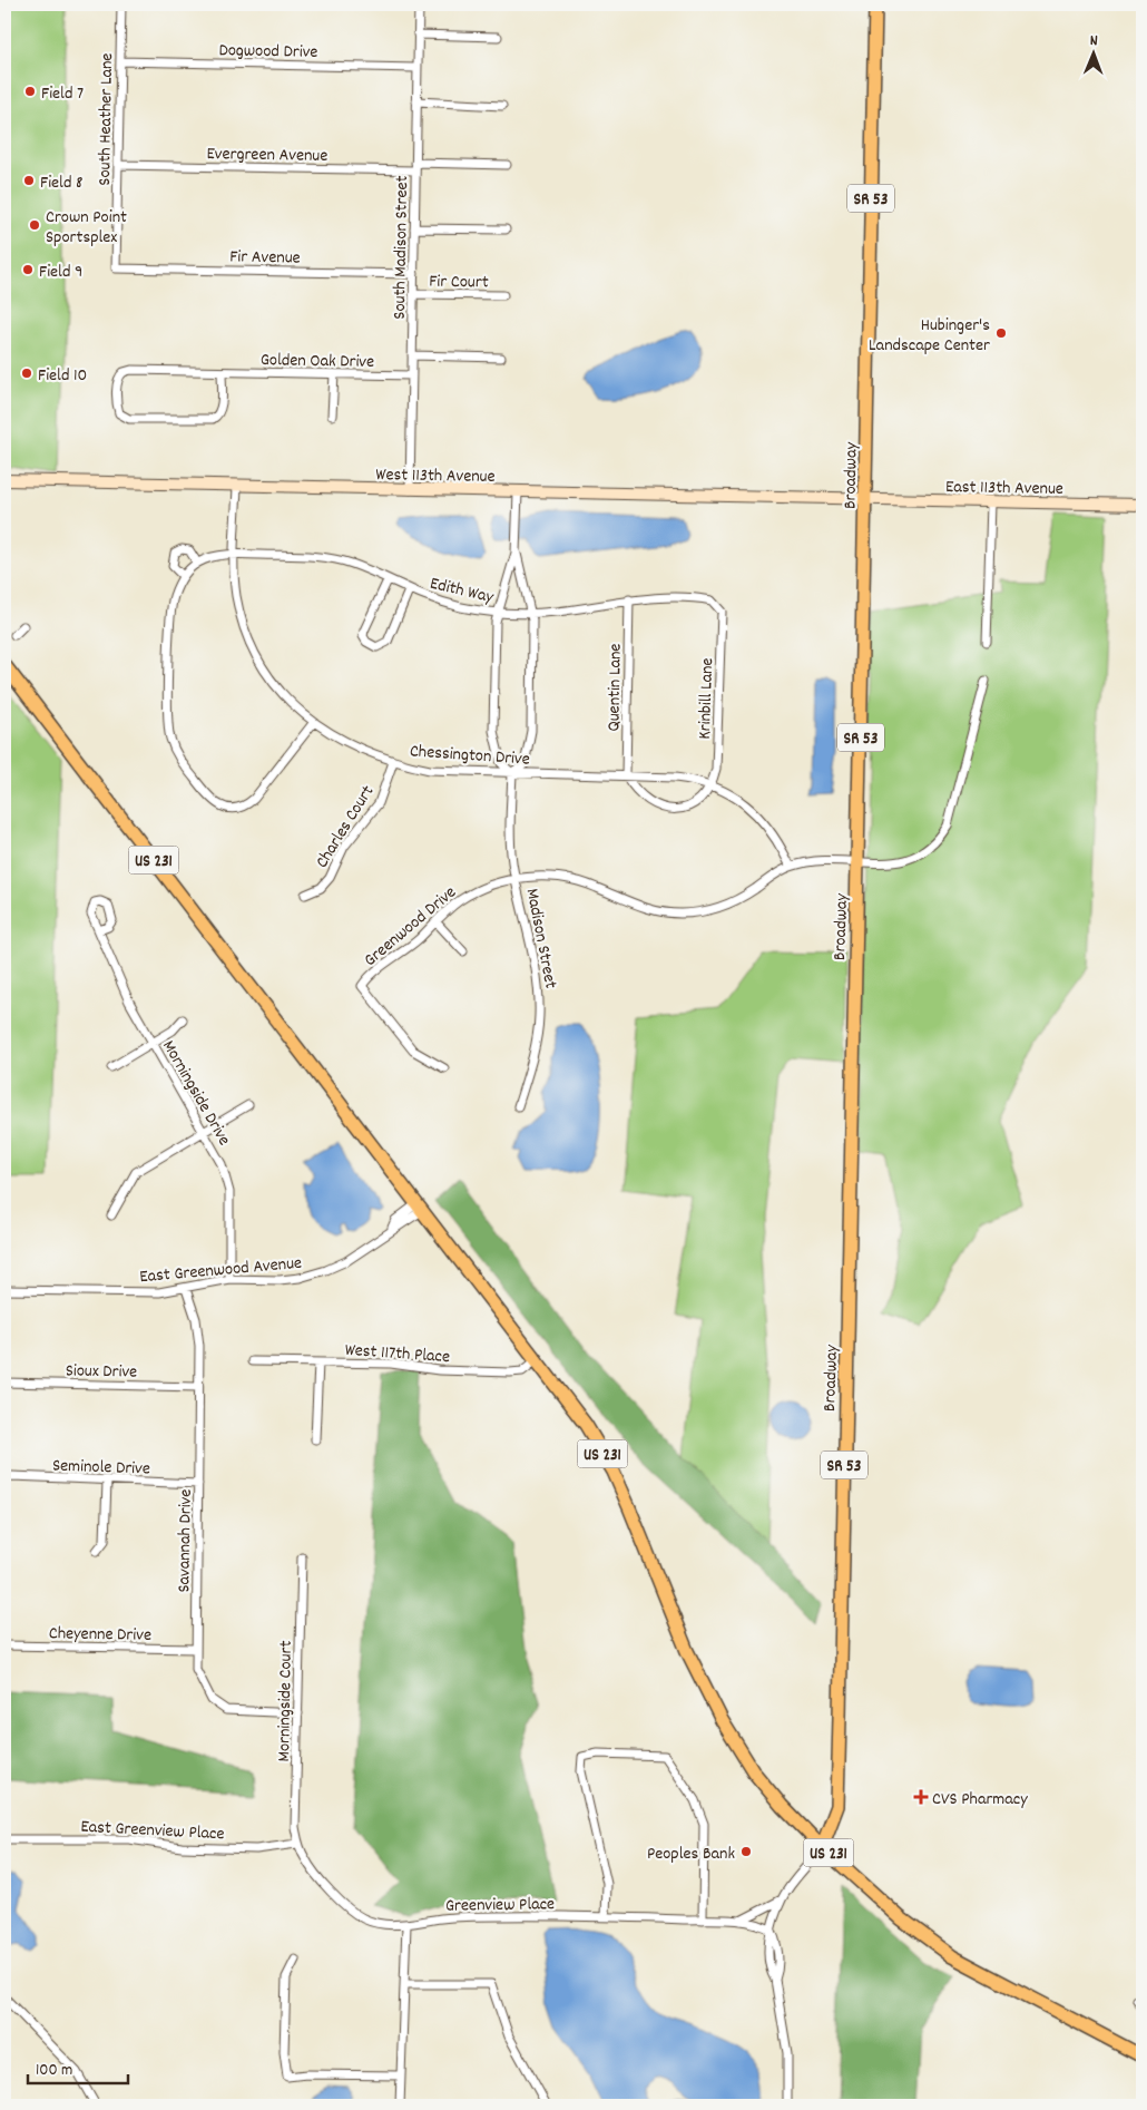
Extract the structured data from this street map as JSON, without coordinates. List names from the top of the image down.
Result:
{
  "streets": {
    "main road": ["SR 53", "Broadway", "US 231"],
    "street": [
      "Dogwood Drive",
      "South Heather Lane",
      "Evergreen Avenue",
      "South Madison Street",
      "Fir Avenue",
      "Fir Court",
      "Golden Oak Drive",
      "West 113th Avenue",
      "East 113th Avenue",
      "Edith Way",
      "Quentin Lane",
      "Krinbill Lane",
      "Chessington Drive",
      "Charles Court",
      "Greenwood Drive",
      "Madison Street",
      "Morningside Drive",
      "East Greenwood Avenue",
      "West 117th Place",
      "Sioux Drive",
      "Seminole Drive",
      "Savannah Drive",
      "Cheyenne Drive",
      "Morningside Court",
      "East Greenview Place",
      "Greenview Place"
    ]
  },
  "crossings": [
    ["Dogwood Drive", "South Heather Lane"],
    ["Dogwood Drive", "South Madison Street"],
    ["South Heather Lane", "Evergreen Avenue"],
    ["South Heather Lane", "Fir Avenue"],
    ["Evergreen Avenue", "South Madison Street"],
    ["South Madison Street", "Fir Avenue"],
    ["South Madison Street", "Fir Court"],
    ["South Madison Street", "Golden Oak Drive"],
    ["South Madison Street", "West 113th Avenue"],
    ["West 113th Avenue", "Broadway"],
    ["West 113th Avenue", "East 113th Avenue"],
    ["West 113th Avenue", "Chessington Drive"],
    ["Broadway", "East 113th Avenue"],
    ["Broadway", "US 231"],
    ["Broadway", "Greenwood Drive"],
    ["Edith Way", "Quentin Lane"],
    ["Edith Way", "Krinbill Lane"],
    ["Edith Way", "Chessington Drive"],
    ["Quentin Lane", "Chessington Drive"],
    ["Krinbill Lane", "Chessington Drive"],
    ["Chessington Drive", "Charles Court"],
    ["Chessington Drive", "Greenwood Drive"],
    ["Chessington Drive", "Madison Street"],
    ["US 231", "East Greenwood Avenue"],
    ["US 231", "West 117th Place"],
    ["Greenwood Drive", "Madison Street"],
    ["Morningside Drive", "East Greenwood Avenue"],
    ["East Greenwood Avenue", "Savannah Drive"],
    ["Sioux Drive", "Savannah Drive"],
    ["Seminole Drive", "Savannah Drive"],
    ["Savannah Drive", "Cheyenne Drive"],
    ["Savannah Drive", "Morningside Court"],
    ["Morningside Court", "East Greenview Place"],
    ["Morningside Court", "Greenview Place"],
    ["East Greenview Place", "Greenview Place"]
  ],
  "places": {
    "other": [
      "Field 7",
      "Field 8",
      "Crown Point Sportsplex",
      "Field 9",
      "Hubinger's Landscape Center",
      "Field 10",
      "Peoples Bank"
    ],
    "health": ["CVS Pharmacy"]
  },
  "scale_bar": "100 m",
  "north": "top"
}
